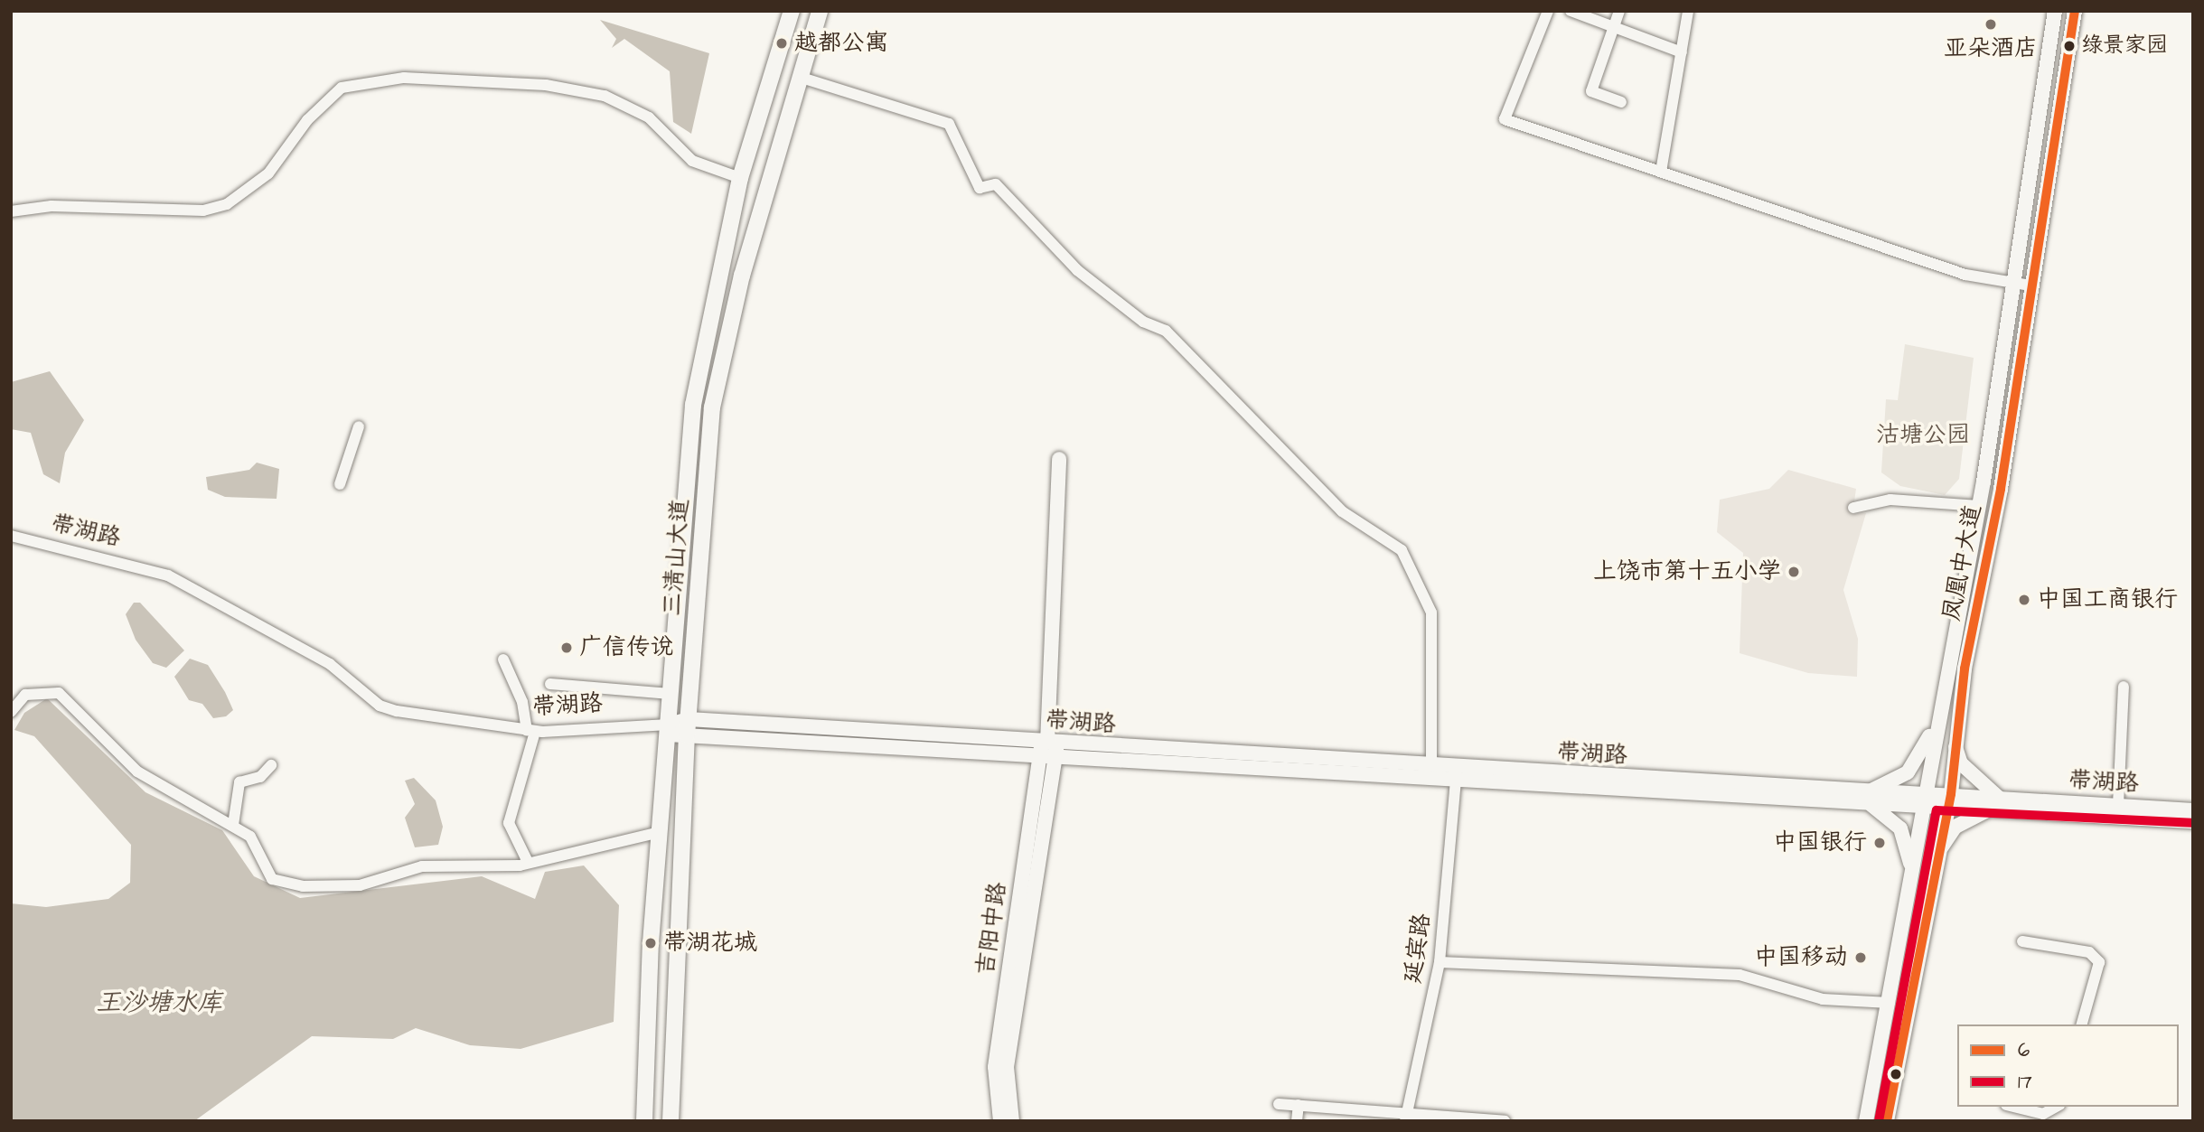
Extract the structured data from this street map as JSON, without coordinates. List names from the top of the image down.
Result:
{
  "streets": {
    "highway": ["三清山大道"],
    "main road": ["带湖路", "凤凰中大道", "吉阳中路"],
    "street": ["延宾路"]
  },
  "crossings": [
    ["带湖路", "三清山大道"],
    ["带湖路", "凤凰中大道"],
    ["带湖路", "吉阳中路"],
    ["带湖路", "延宾路"]
  ],
  "water": ["王沙塘水库"],
  "parks": ["沽塘公园"],
  "places": [
    "亚朵酒店",
    "越都公寓",
    "绿景家园",
    "上饶市第十五小学",
    "中国工商银行",
    "广信传说",
    "中国银行",
    "带湖花城",
    "中国移动"
  ],
  "lines": ["transit line 6", "transit line 17"],
  "legend": ["6", "17"]
}
